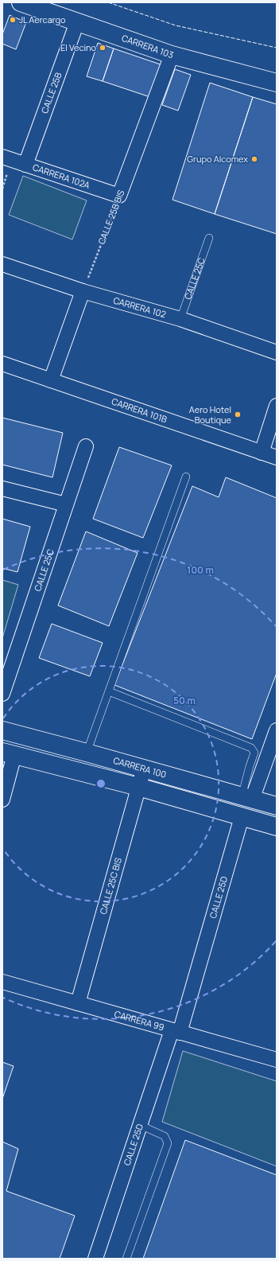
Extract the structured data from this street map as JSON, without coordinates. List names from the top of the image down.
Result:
{
  "streets": {
    "main road": ["CARRERA 103", "CARRERA 100"],
    "street": [
      "CALLE 25B",
      "CARRERA 102A",
      "CALLE 25B BIS",
      "CALLE 25C",
      "CARRERA 102",
      "CARRERA 101B",
      "CALLE 25C BIS",
      "CALLE 25D",
      "CARRERA 99"
    ]
  },
  "crossings": [
    ["CARRERA 103", "CALLE 25B"],
    ["CARRERA 103", "CALLE 25B BIS"],
    ["CALLE 25B", "CARRERA 102A"],
    ["CARRERA 102A", "CALLE 25B BIS"],
    ["CALLE 25B BIS", "CARRERA 102"],
    ["CALLE 25C", "CARRERA 102"],
    ["CARRERA 100", "CALLE 25C BIS"],
    ["CALLE 25C BIS", "CARRERA 99"],
    ["CALLE 25D", "CARRERA 99"]
  ],
  "places": [
    "JL Aercargo",
    "El Vecino",
    "Grupo Alcomex",
    "Aero Hotel Boutique"
  ],
  "rings": ["100 m", "50 m"]
}
